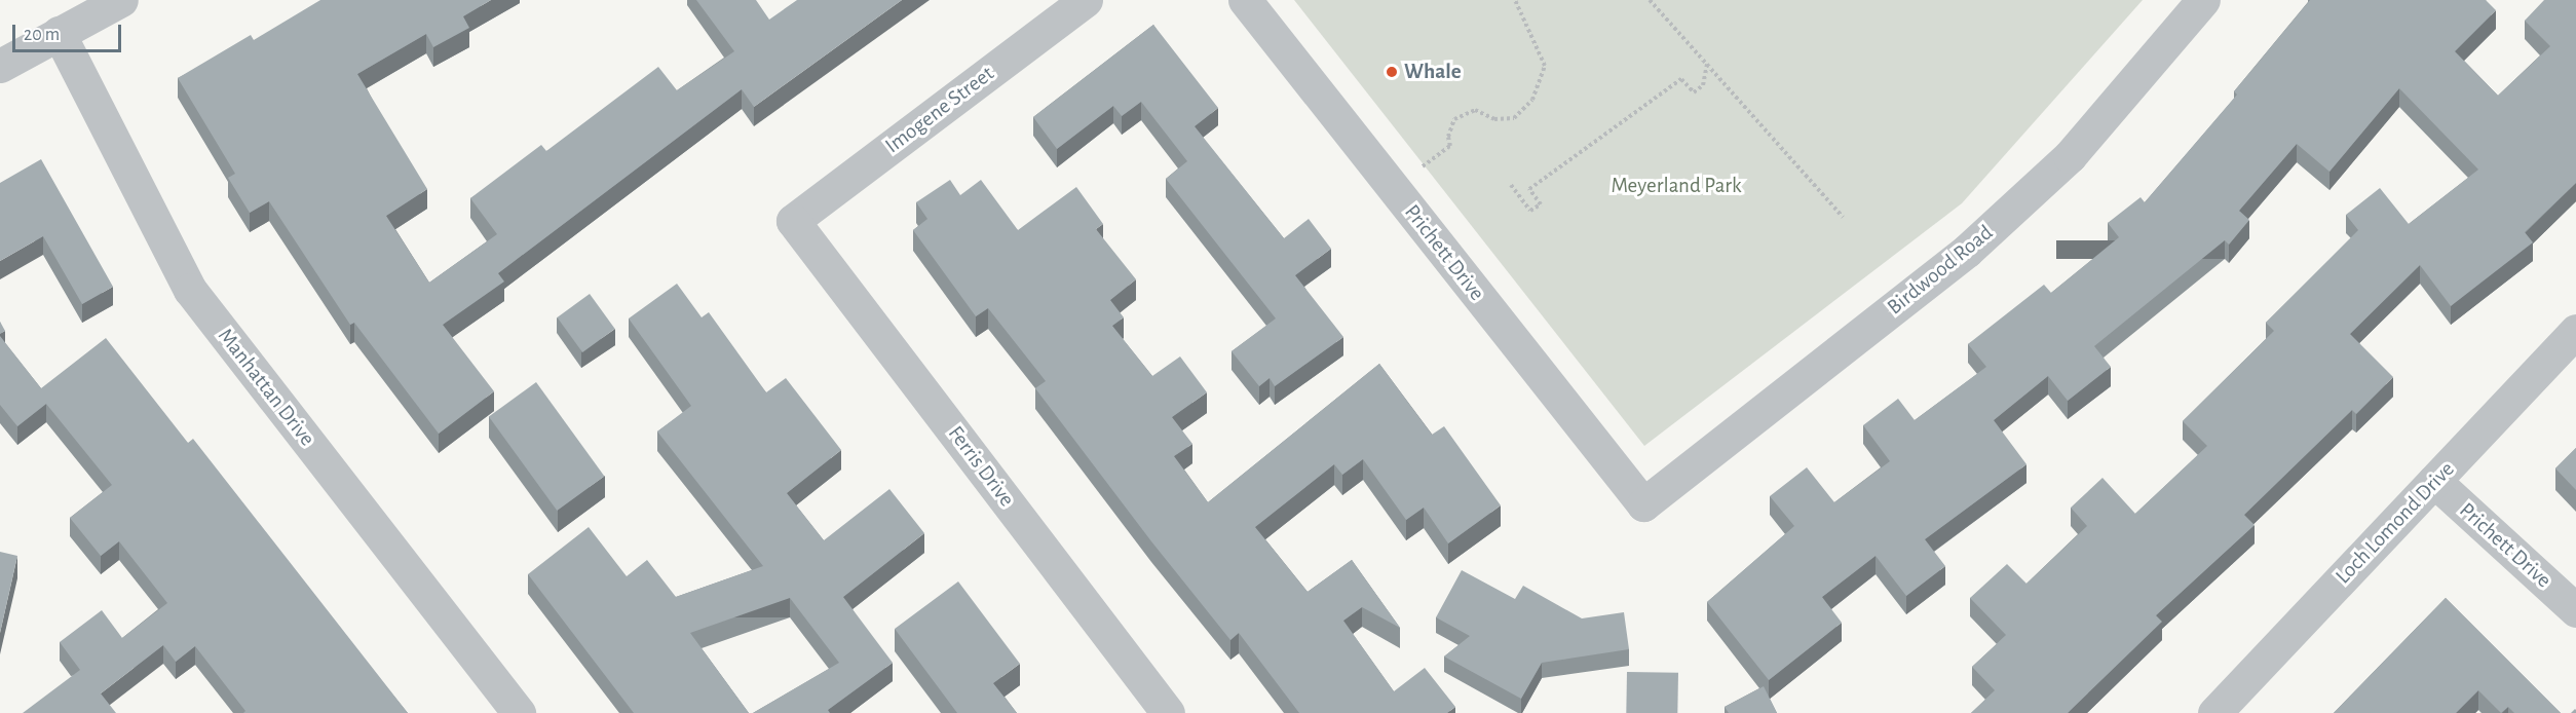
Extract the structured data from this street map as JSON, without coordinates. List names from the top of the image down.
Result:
{
  "streets": {
    "street": [
      "Imogene Street",
      "Prichett Drive",
      "Birdwood Road",
      "Manhattan Drive",
      "Ferris Drive",
      "Loch Lomond Drive"
    ]
  },
  "crossings": [
    ["Imogene Street", "Ferris Drive"],
    ["Prichett Drive", "Birdwood Road"],
    ["Prichett Drive", "Loch Lomond Drive"]
  ],
  "parks": ["Meyerland Park"],
  "places": ["Whale"],
  "scale_bar": "20 m"
}
